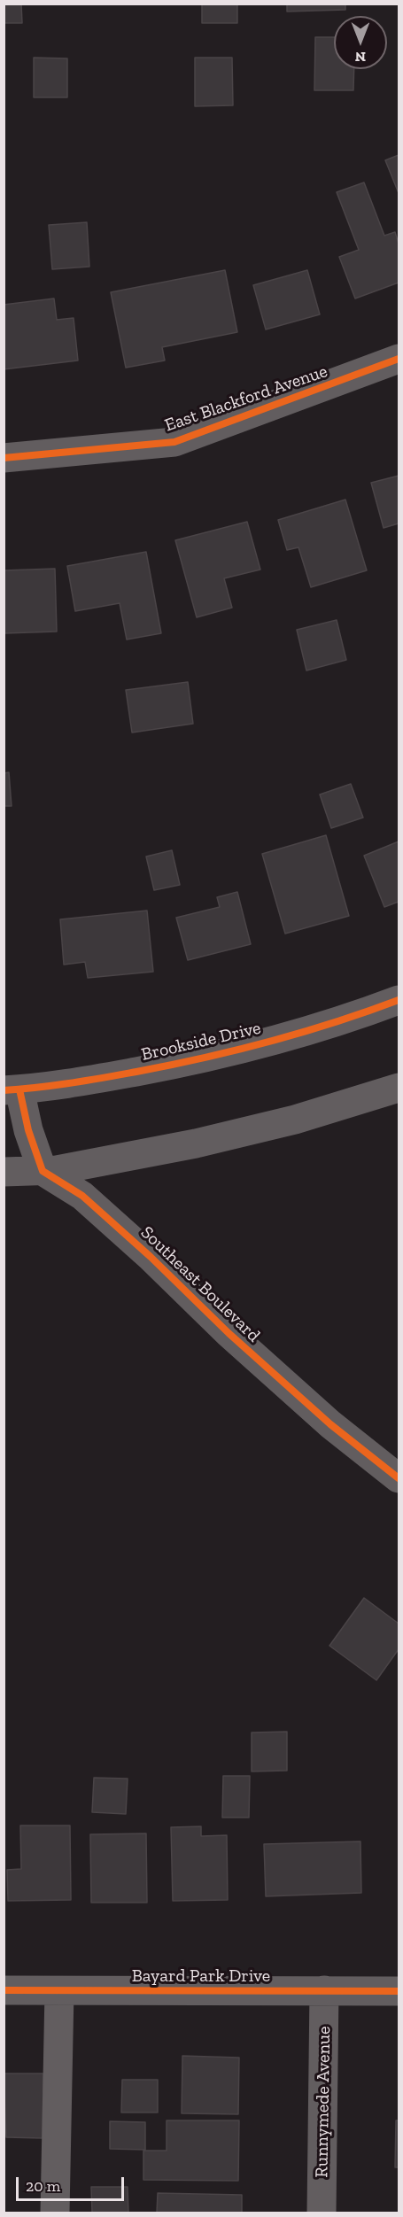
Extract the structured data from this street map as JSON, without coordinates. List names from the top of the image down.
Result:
{
  "streets": {
    "street": [
      "East Blackford Avenue",
      "Brookside Drive",
      "Southeast Boulevard",
      "Bayard Park Drive",
      "Runnymede Avenue"
    ]
  },
  "crossings": [
    ["Bayard Park Drive", "Runnymede Avenue"]
  ],
  "scale_bar": "20 m",
  "north": "bottom"
}
